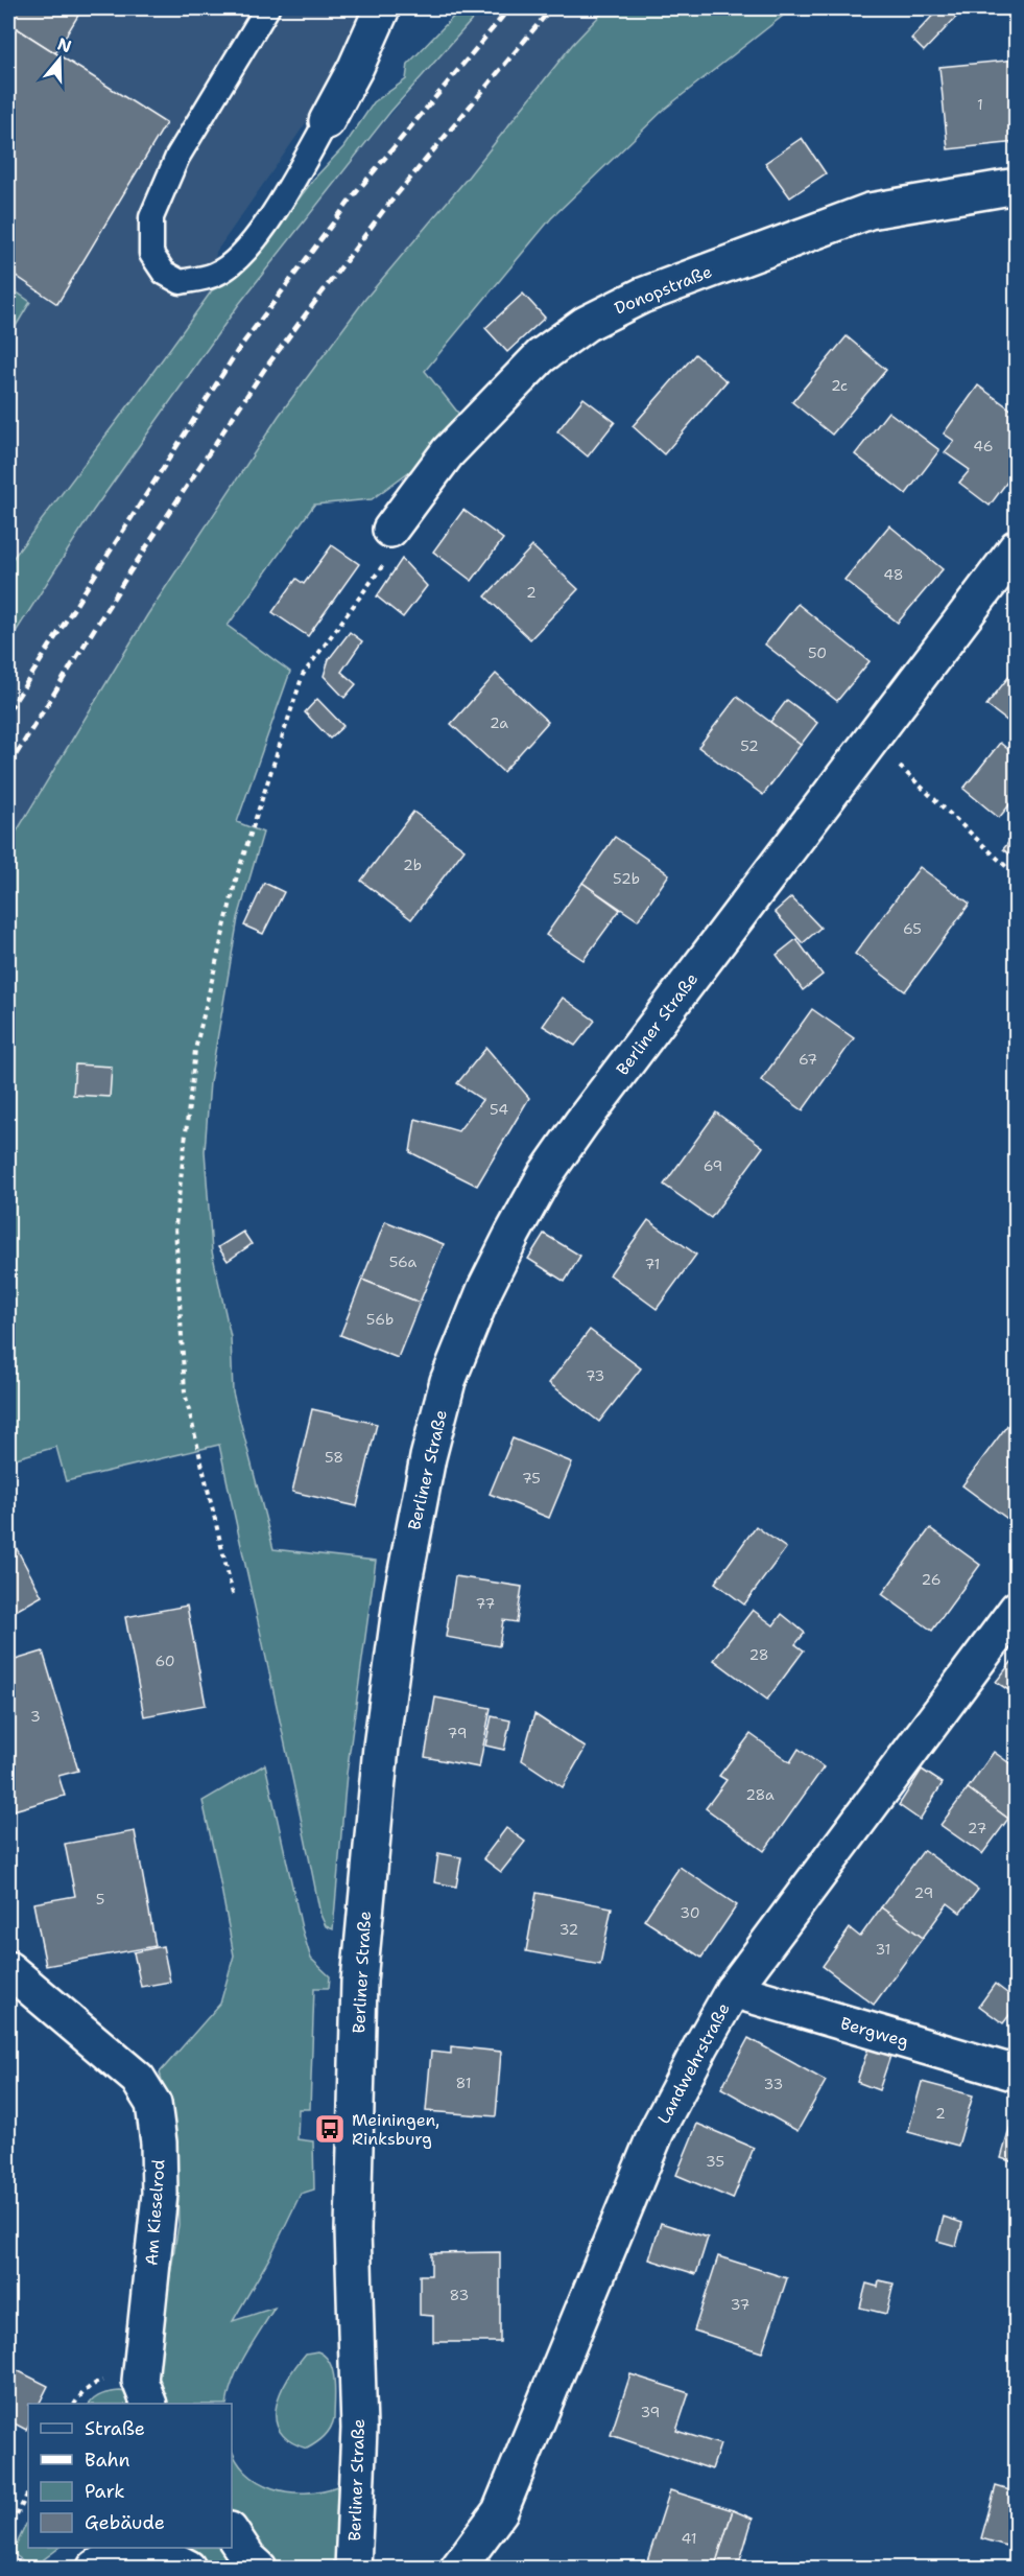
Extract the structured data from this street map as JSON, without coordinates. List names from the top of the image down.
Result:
{
  "streets": {
    "street": [
      "Donopstraße",
      "Berliner Straße",
      "Bergweg",
      "Landwehrstraße",
      "Am Kieselrod"
    ]
  },
  "crossings": [
    ["Bergweg", "Landwehrstraße"]
  ],
  "places": {
    "bus stop": ["Meiningen, Rinksburg"]
  },
  "house_numbers": [
    "1",
    "2c",
    "46",
    "48",
    "2",
    "50",
    "2a",
    "52",
    "2b",
    "52b",
    "65",
    "67",
    "54",
    "69",
    "56a",
    "71",
    "56b",
    "73",
    "58",
    "75",
    "26",
    "77",
    "28",
    "60",
    "3",
    "79",
    "28a",
    "27",
    "29",
    "5",
    "30",
    "32",
    "31",
    "81",
    "33",
    "2",
    "35",
    "83",
    "37",
    "39",
    "41"
  ],
  "legend": [
    "Straße",
    "Bahn",
    "Park",
    "Gebäude"
  ],
  "north": "top"
}
